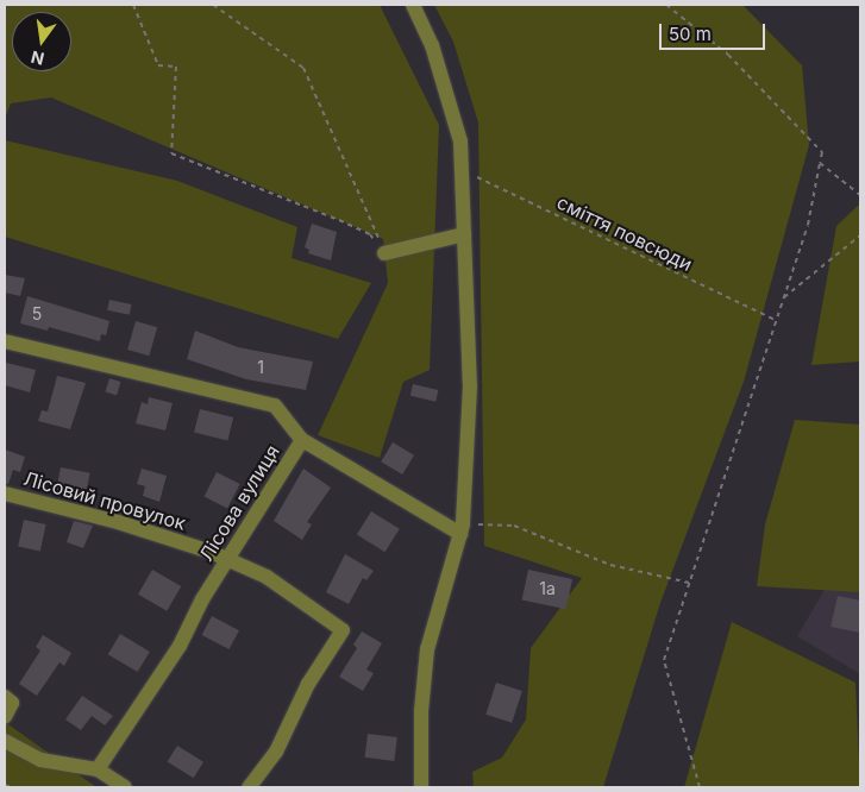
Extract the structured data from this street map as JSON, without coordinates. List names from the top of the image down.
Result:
{
  "streets": {
    "street": ["Лісовий провулок", "Лісова вулиця"],
    "path": ["сміття повсюди"]
  },
  "crossings": [
    ["Лісовий провулок", "Лісова вулиця"]
  ],
  "house_numbers": ["5", "1", "1а"],
  "scale_bar": "50 m",
  "north": "bottom"
}
